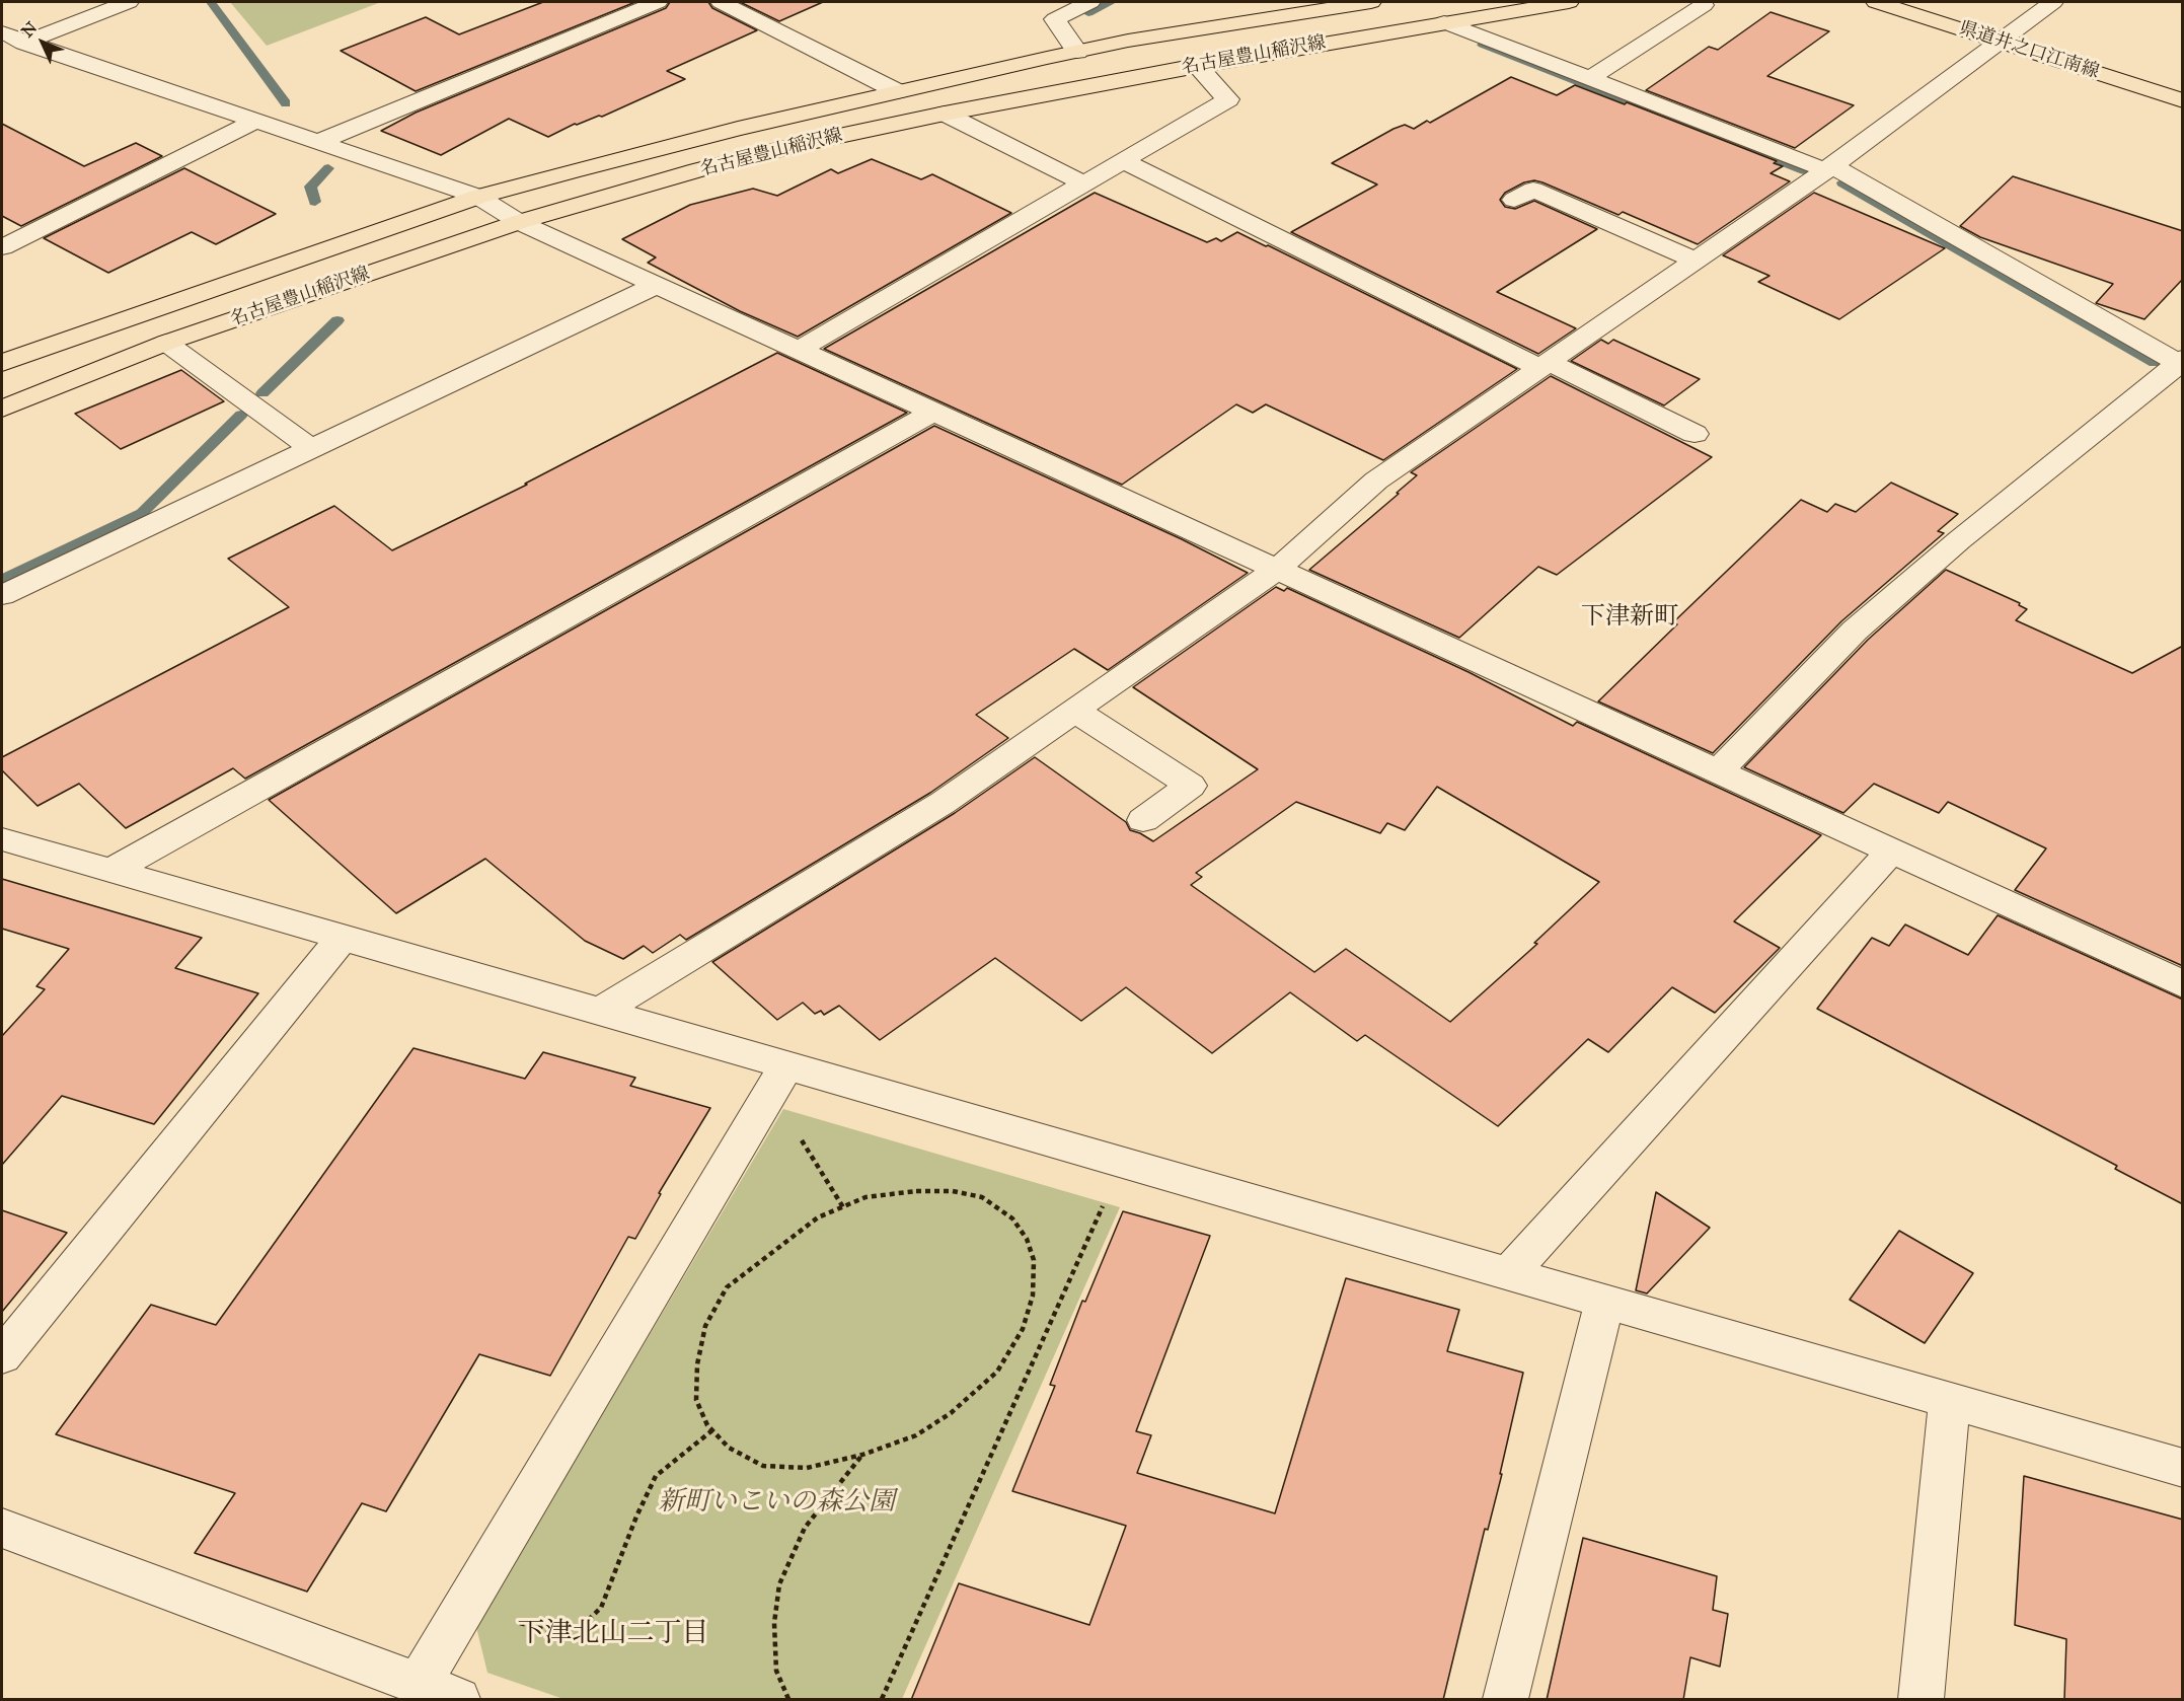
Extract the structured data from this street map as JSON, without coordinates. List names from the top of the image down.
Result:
{
  "streets": {
    "main road": ["県道井之口江南線", "名古屋豊山稲沢線"]
  },
  "districts": ["下津新町", "下津北山二丁目"],
  "parks": ["新町いこいの森公園"],
  "north": "top left"
}
